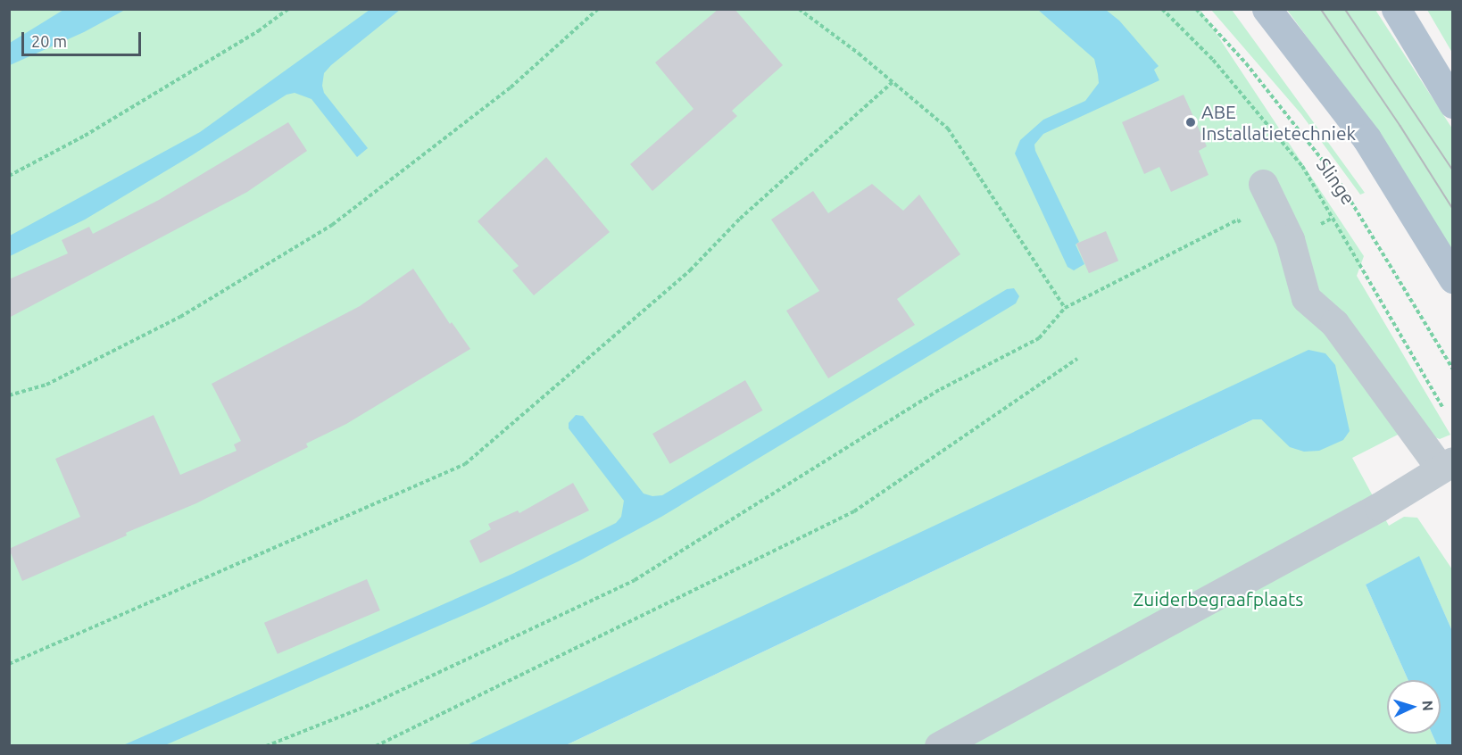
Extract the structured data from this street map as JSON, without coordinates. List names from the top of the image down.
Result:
{
  "streets": {
    "path": ["Slinge"]
  },
  "parks": ["Zuiderbegraafplaats"],
  "places": ["ABE Installatietechniek"],
  "scale_bar": "20 m",
  "north": "right"
}
